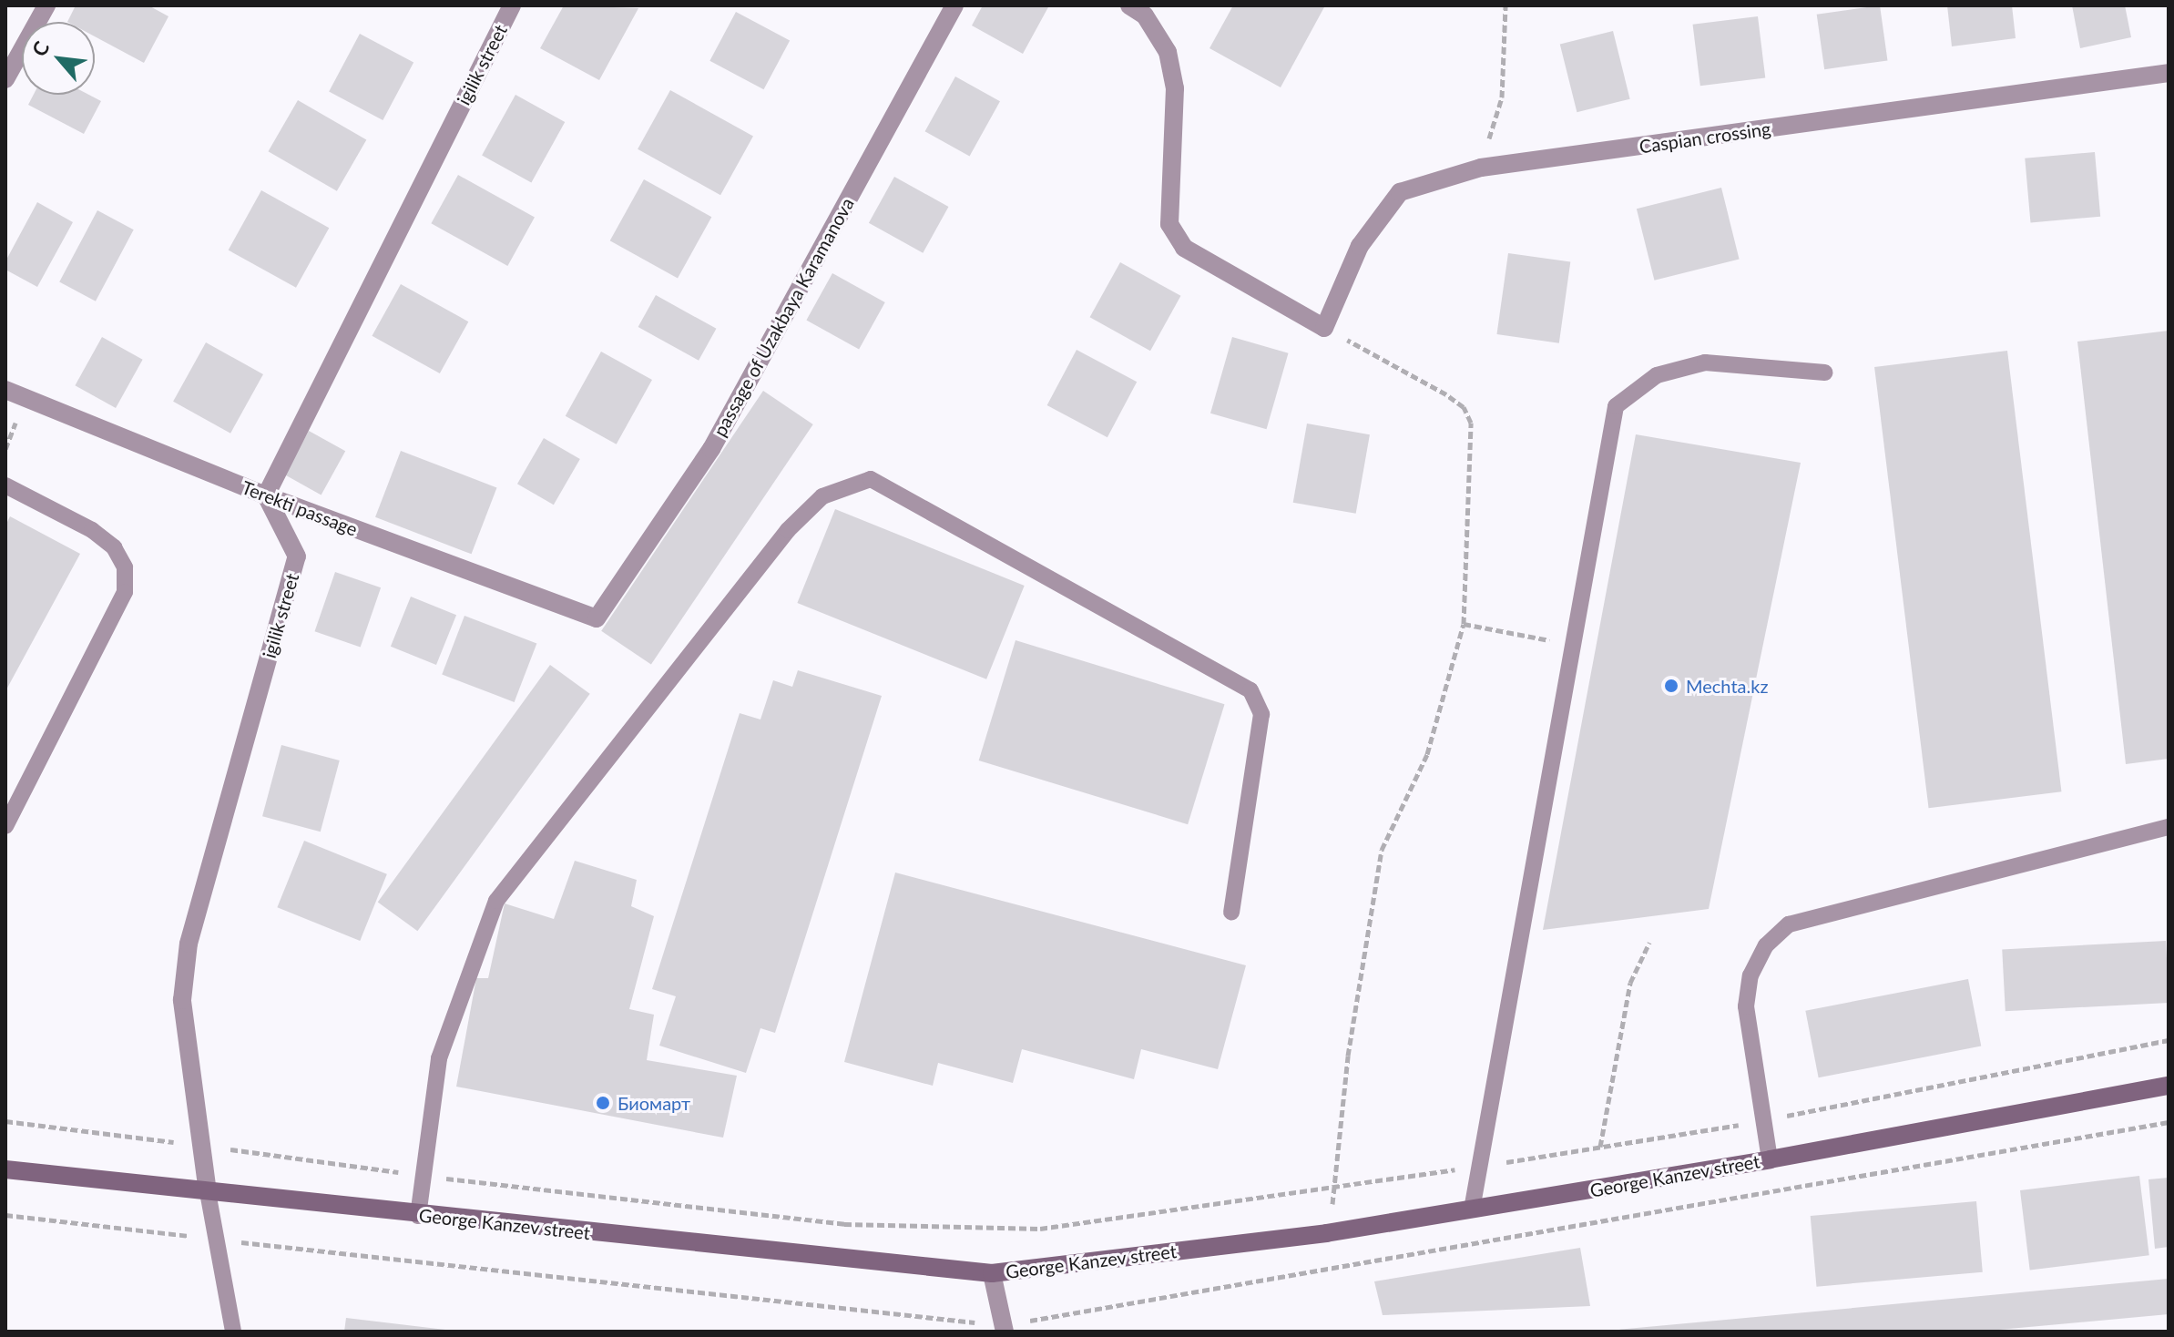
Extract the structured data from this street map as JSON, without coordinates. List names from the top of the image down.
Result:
{
  "streets": {
    "main road": ["George Kanzev street"],
    "street": [
      "igilik street",
      "Caspian crossing",
      "passage of Uzakbaya Karamanova",
      "Terekti passage"
    ]
  },
  "crossings": [
    ["igilik street", "Terekti passage"],
    ["igilik street", "George Kanzev street"],
    ["passage of Uzakbaya Karamanova", "Terekti passage"]
  ],
  "places": ["Mechta.kz", "Биомарт"],
  "north": "top left"
}
